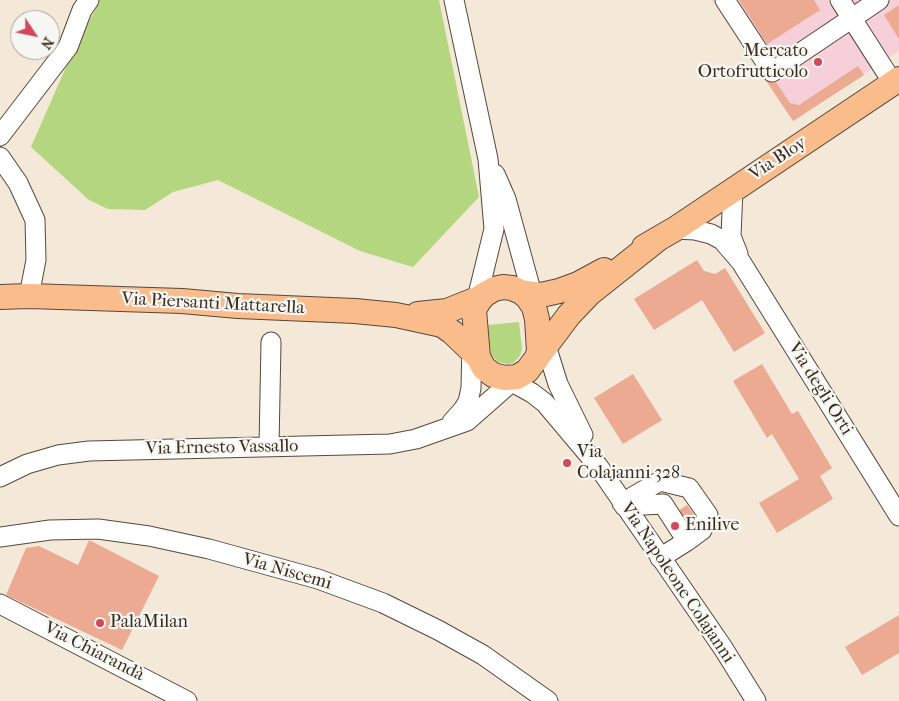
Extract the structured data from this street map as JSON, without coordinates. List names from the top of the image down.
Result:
{
  "streets": {
    "main road": ["Via Bloy", "Via Piersanti Mattarella"],
    "street": [
      "Via degli Orti",
      "Via Ernesto Vassallo",
      "Via Niscemi",
      "Via Napoleone Colajanni",
      "Via Chiarandà"
    ]
  },
  "crossings": [
    ["Via Bloy", "Via degli Orti"]
  ],
  "places": [
    "Mercato Ortofrutticolo",
    "Via Colajanni 328",
    "Enilive",
    "PalaMilan"
  ],
  "north": "bottom right"
}
